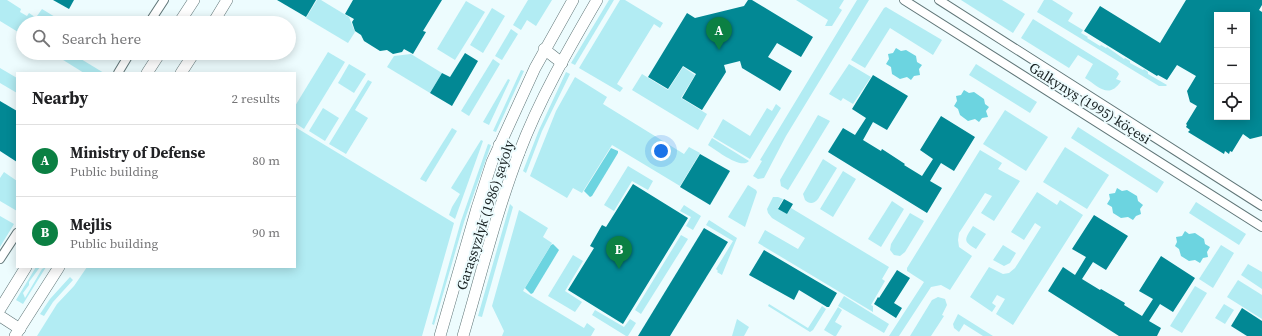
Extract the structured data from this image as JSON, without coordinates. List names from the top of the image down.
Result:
{
  "streets": {
    "main road": ["Garaşsyzlyk (1986) şaýoly"],
    "street": ["Galkynyş (1995) köçesi"]
  },
  "page": {
    "map_buttons": ["+", "−"],
    "search": "Search here",
    "pins": ["A", "B"],
    "heading": ["Nearby", "2 results"],
    "list": [
      {
        "mark": "A",
        "name": "Ministry of Defense",
        "note": "Public building",
        "value": "80 m"
      },
      {
        "mark": "B",
        "name": "Mejlis",
        "note": "Public building",
        "value": "90 m"
      }
    ]
  }
}
